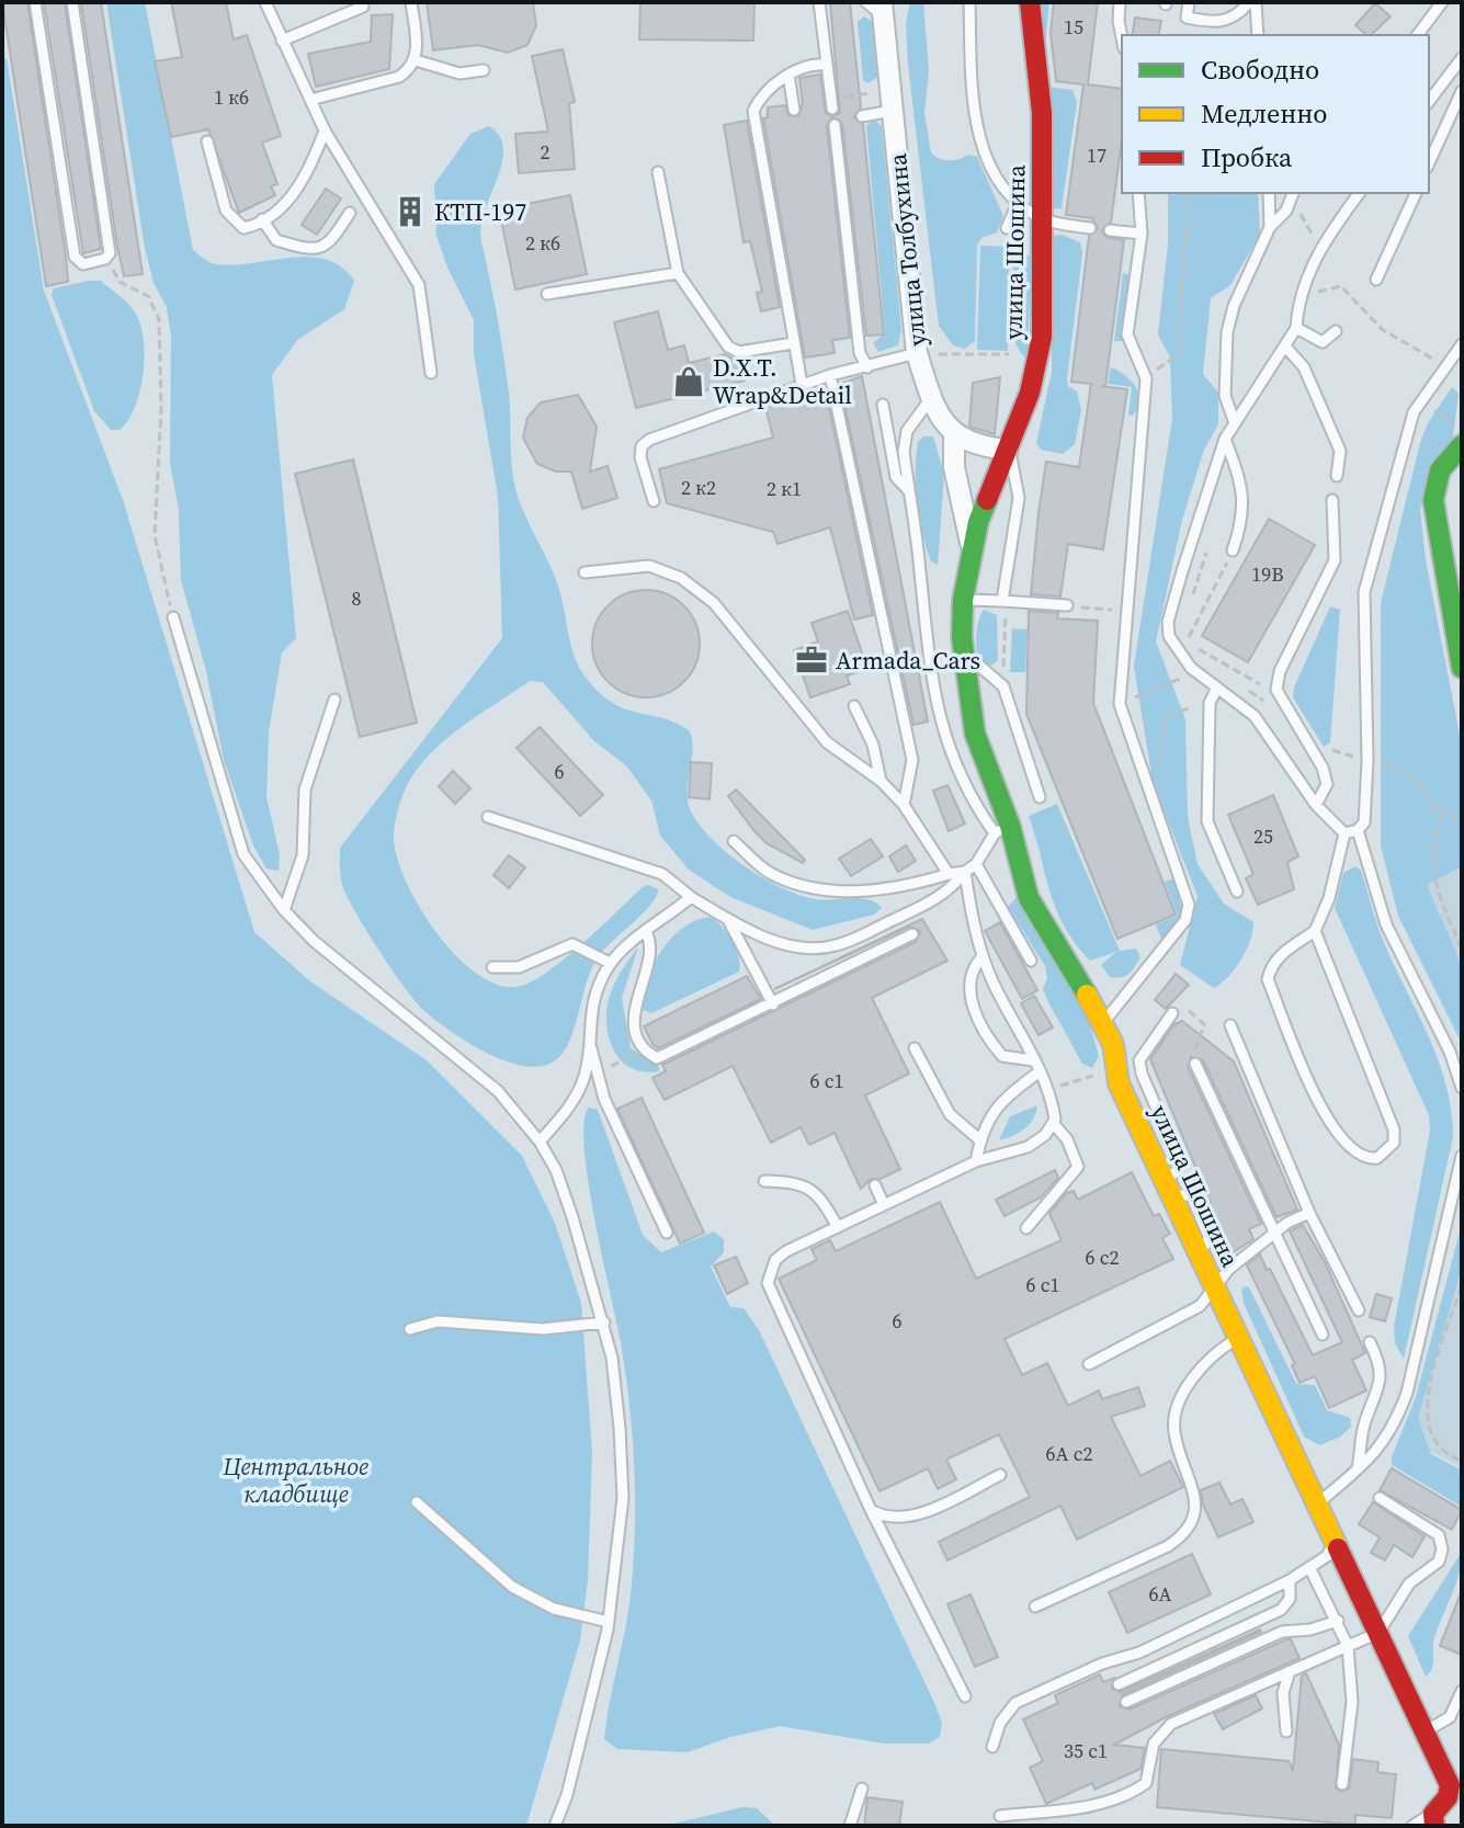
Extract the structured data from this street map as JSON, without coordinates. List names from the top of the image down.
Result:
{
  "streets": {
    "street": ["улица Толбухина", "улица Шошина"]
  },
  "crossings": [
    ["улица Толбухина", "улица Шошина"]
  ],
  "parks": ["Центральное кладбище"],
  "places": {
    "building": ["КТП-197"],
    "shop": ["D.X.T. Wrap&Detail"],
    "office": ["Armada_Cars"]
  },
  "house_numbers": [
    "15",
    "1 к6",
    "2",
    "17",
    "2 к6",
    "2 к2",
    "2 к1",
    "19В",
    "8",
    "6",
    "25",
    "6 с1",
    "6 с2",
    "6 с1",
    "6",
    "6А с2",
    "6А",
    "35 с1"
  ],
  "legend": ["Свободно", "Медленно", "Пробка"]
}
